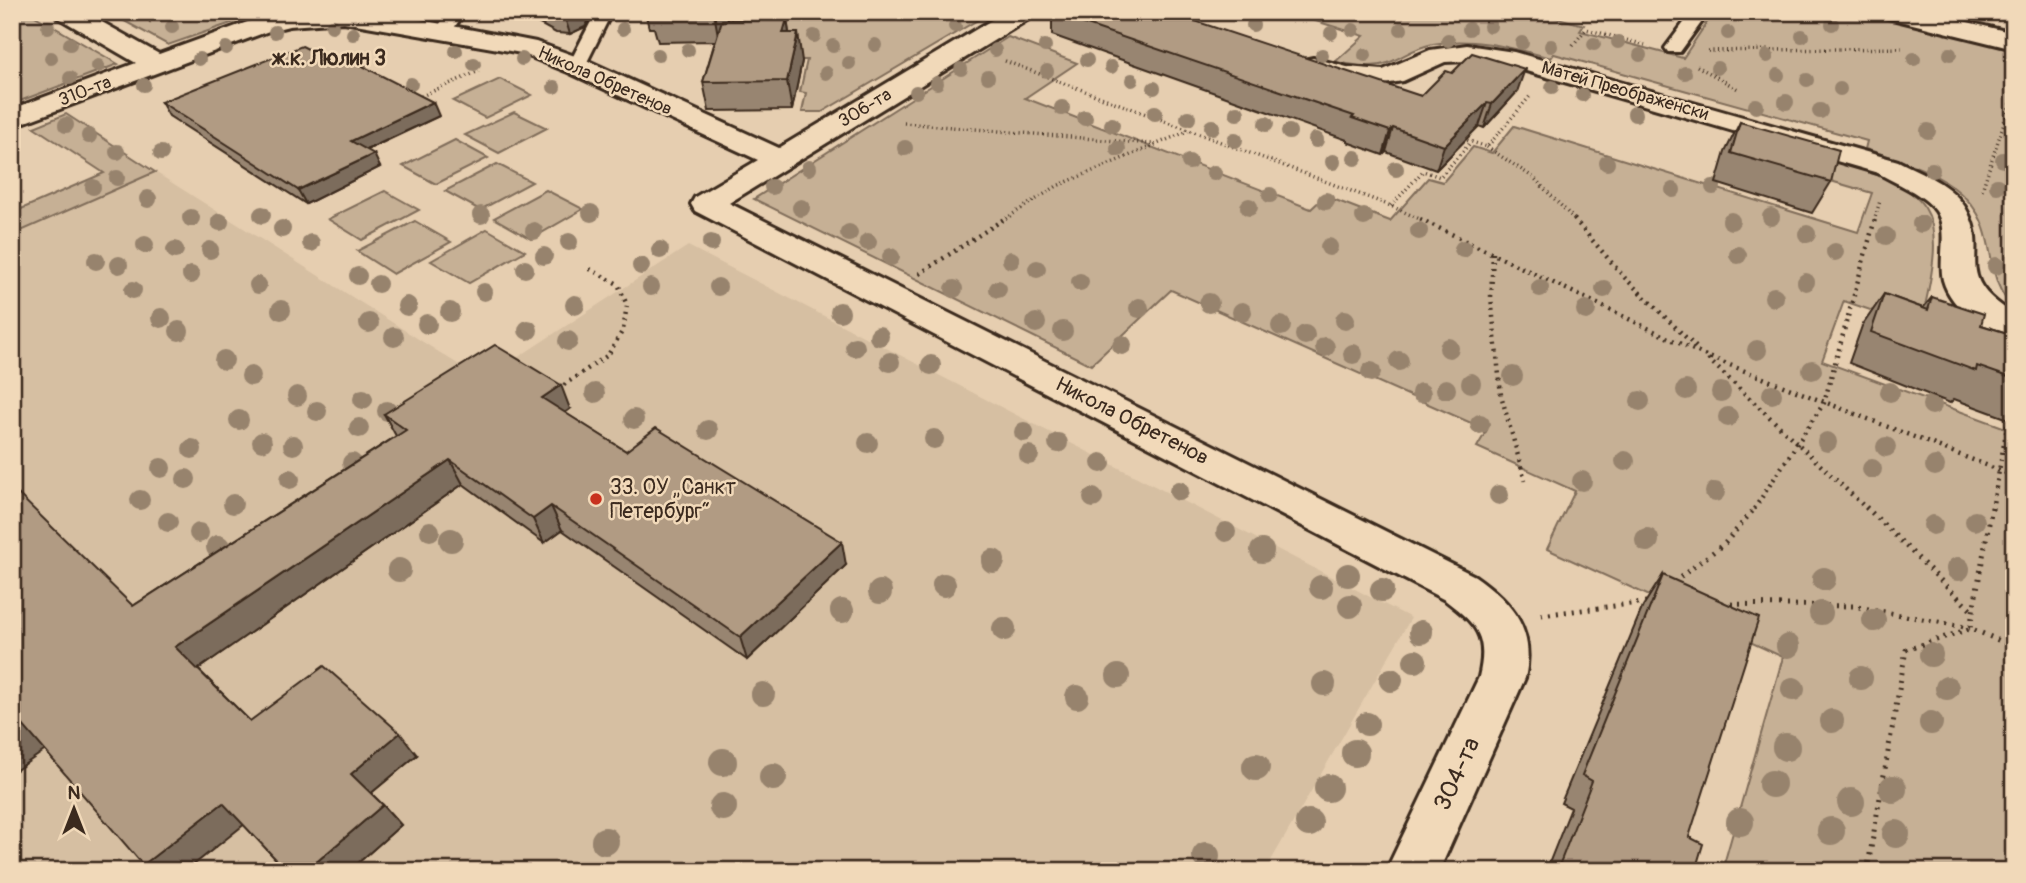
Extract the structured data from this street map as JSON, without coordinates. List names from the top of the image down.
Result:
{
  "streets": {
    "street": [
      "Никола Обретенов",
      "310-та",
      "Матей Преображенски",
      "306-та",
      "304-та"
    ]
  },
  "crossings": [
    ["Никола Обретенов", "310-та"],
    ["Никола Обретенов", "306-та"],
    ["Никола Обретенов", "304-та"]
  ],
  "districts": ["ж.к. Люлин 3"],
  "places": ["33. ОУ „Санкт Петербург“"],
  "north": "top"
}
